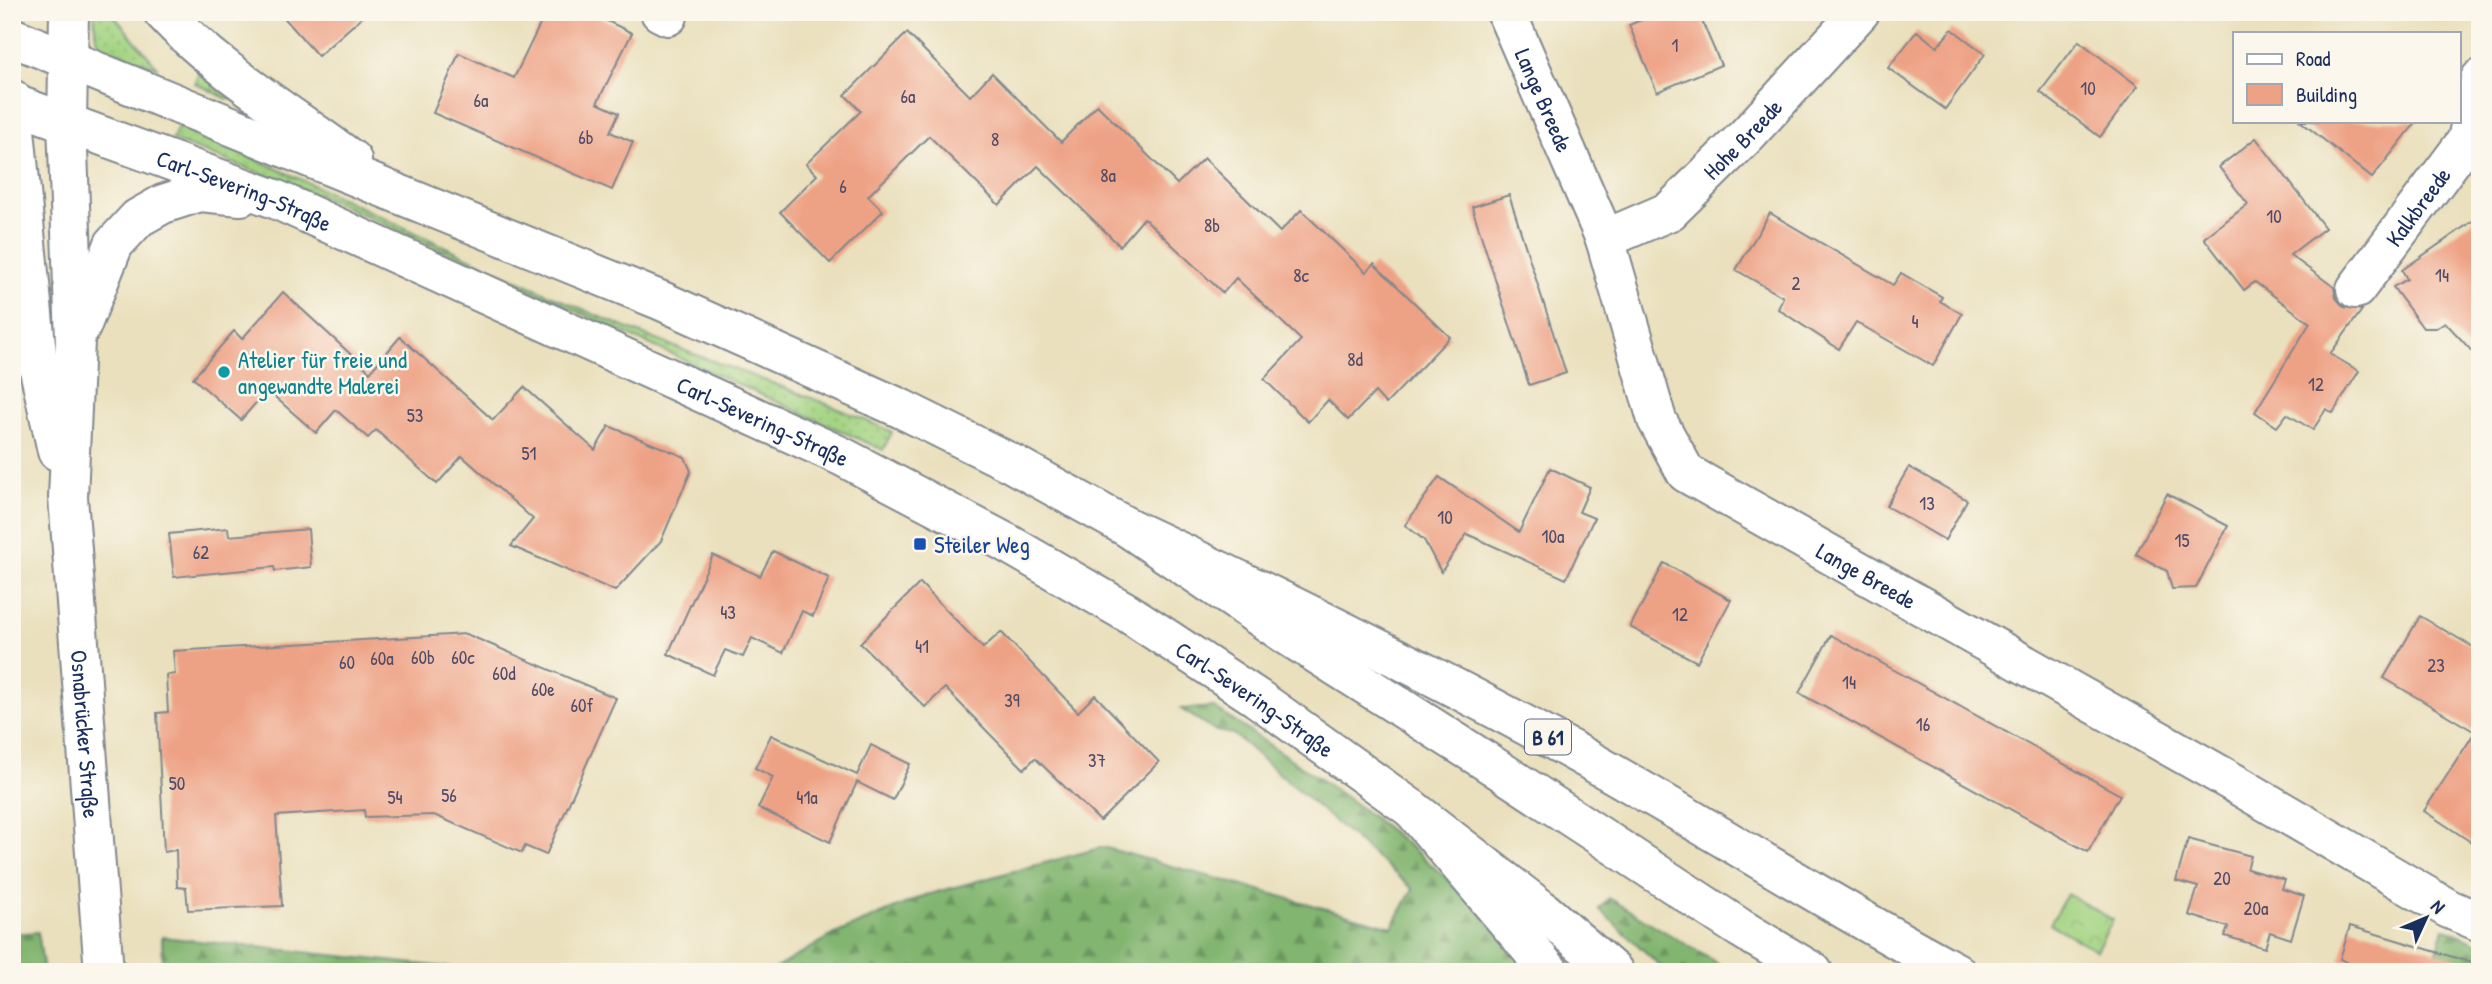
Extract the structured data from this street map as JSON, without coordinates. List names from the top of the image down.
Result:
{
  "streets": {
    "main road": [
      "Lange Breede",
      "Hohe Breede",
      "Carl-Severing-Straße",
      "Kalkbreede",
      "Osnabrücker Straße",
      "B 61"
    ]
  },
  "crossings": [
    ["Lange Breede", "Hohe Breede"],
    ["Carl-Severing-Straße", "Osnabrücker Straße"]
  ],
  "places": {
    "other": ["Atelier für freie und angewandte Malerei"],
    "transit": ["Steiler Weg"]
  },
  "house_numbers": [
    "1",
    "10",
    "6a",
    "6a",
    "6b",
    "8",
    "8a",
    "6",
    "10",
    "8b",
    "8c",
    "14",
    "2",
    "4",
    "8d",
    "12",
    "53",
    "51",
    "13",
    "10",
    "10a",
    "15",
    "62",
    "43",
    "12",
    "41",
    "60b",
    "60c",
    "60a",
    "60",
    "23",
    "60d",
    "14",
    "60e",
    "39",
    "60f",
    "16",
    "37",
    "50",
    "56",
    "54",
    "41a",
    "20",
    "20a"
  ],
  "legend": ["Road", "Building"],
  "north": "top right"
}
